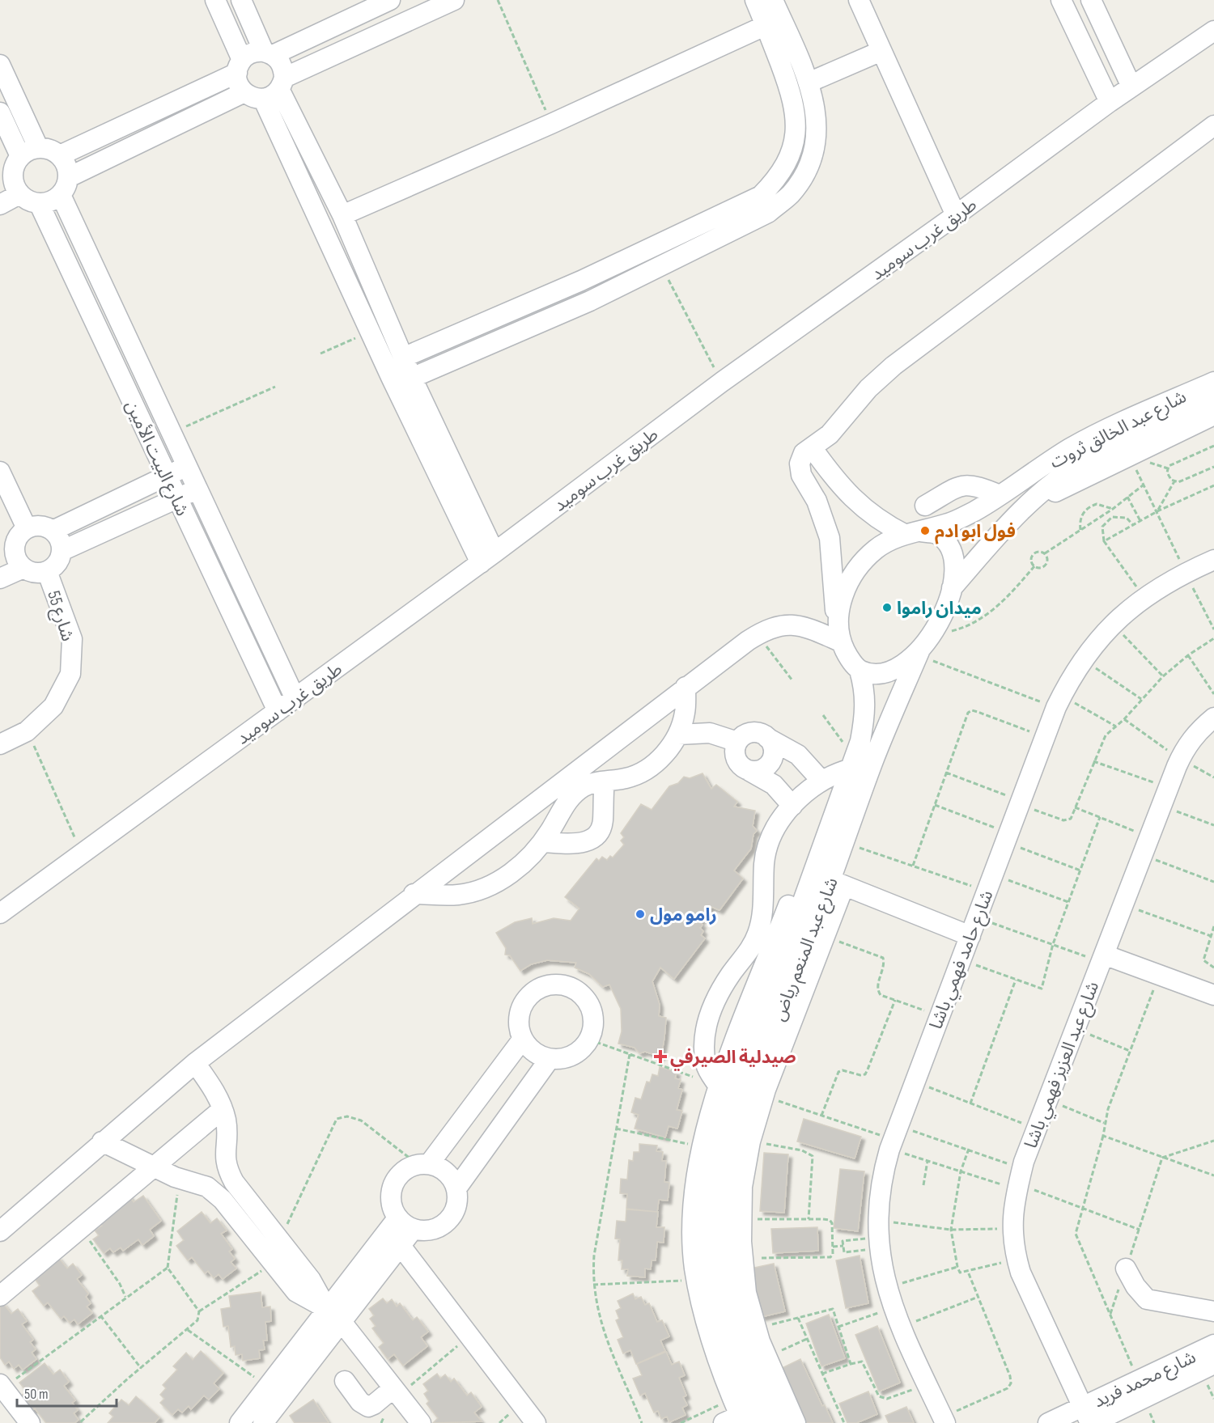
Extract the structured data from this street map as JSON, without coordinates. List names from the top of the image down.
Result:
{
  "streets": {
    "street": [
      "طريق غرب سوميد",
      "شارع عبد الخالق ثروت",
      "شارع البيت الأمين",
      "شارع 55",
      "شارع عبد المنعم رياض",
      "شارع حامد فهمي باشا",
      "شارع عبد العزيز فهمي باشا",
      "شارع محمد فريد"
    ]
  },
  "crossings": [
    ["طريق غرب سوميد", "شارع البيت الأمين"],
    ["شارع عبد الخالق ثروت", "شارع عبد المنعم رياض"],
    ["شارع عبد العزيز فهمي باشا", "شارع محمد فريد"]
  ],
  "places": {
    "other": ["فول ابو ادم", "ميدان راموا", "رامو مول"],
    "health": ["صيدلية الصيرفي"]
  },
  "scale_bar": "50 m"
}
